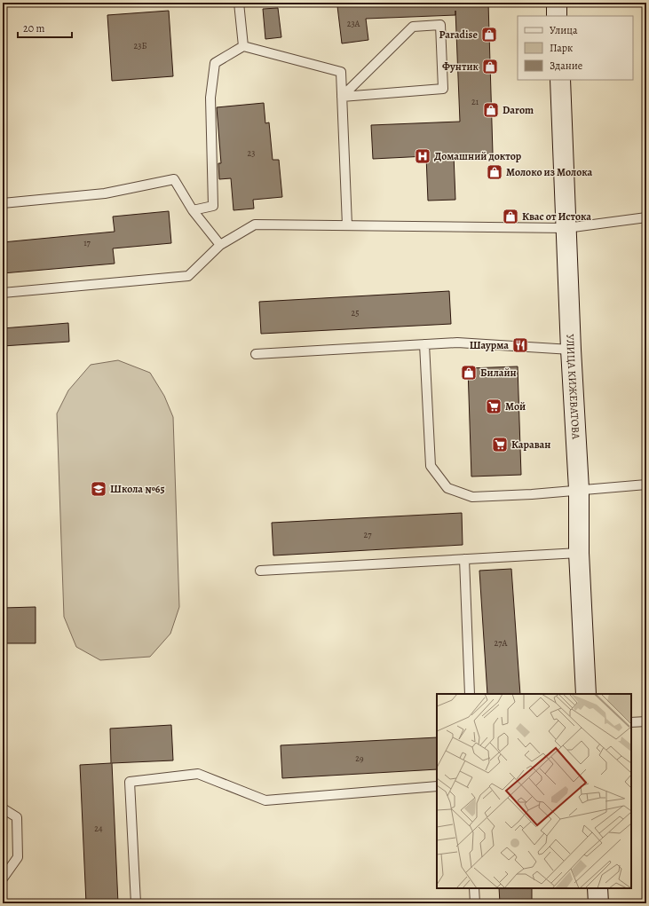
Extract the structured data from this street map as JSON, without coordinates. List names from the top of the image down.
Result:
{
  "streets": {
    "main road": ["УЛИЦА КИЖЕВАТОВА"]
  },
  "places": {
    "shop": [
      "Paradise",
      "Фунтик",
      "Darom",
      "Молоко из Молока",
      "Квас от Истока",
      "Билайн"
    ],
    "hospital": ["Домашний доктор"],
    "restaurant": ["Шаурма"],
    "supermarket": ["Мой", "Караван"],
    "school or university": ["Школа №65"]
  },
  "house_numbers": [
    "23А",
    "23Б",
    "21",
    "23",
    "17",
    "25",
    "27",
    "27А",
    "29",
    "24"
  ],
  "legend": ["Улица", "Парк", "Здание"],
  "scale_bar": "20 m"
}
